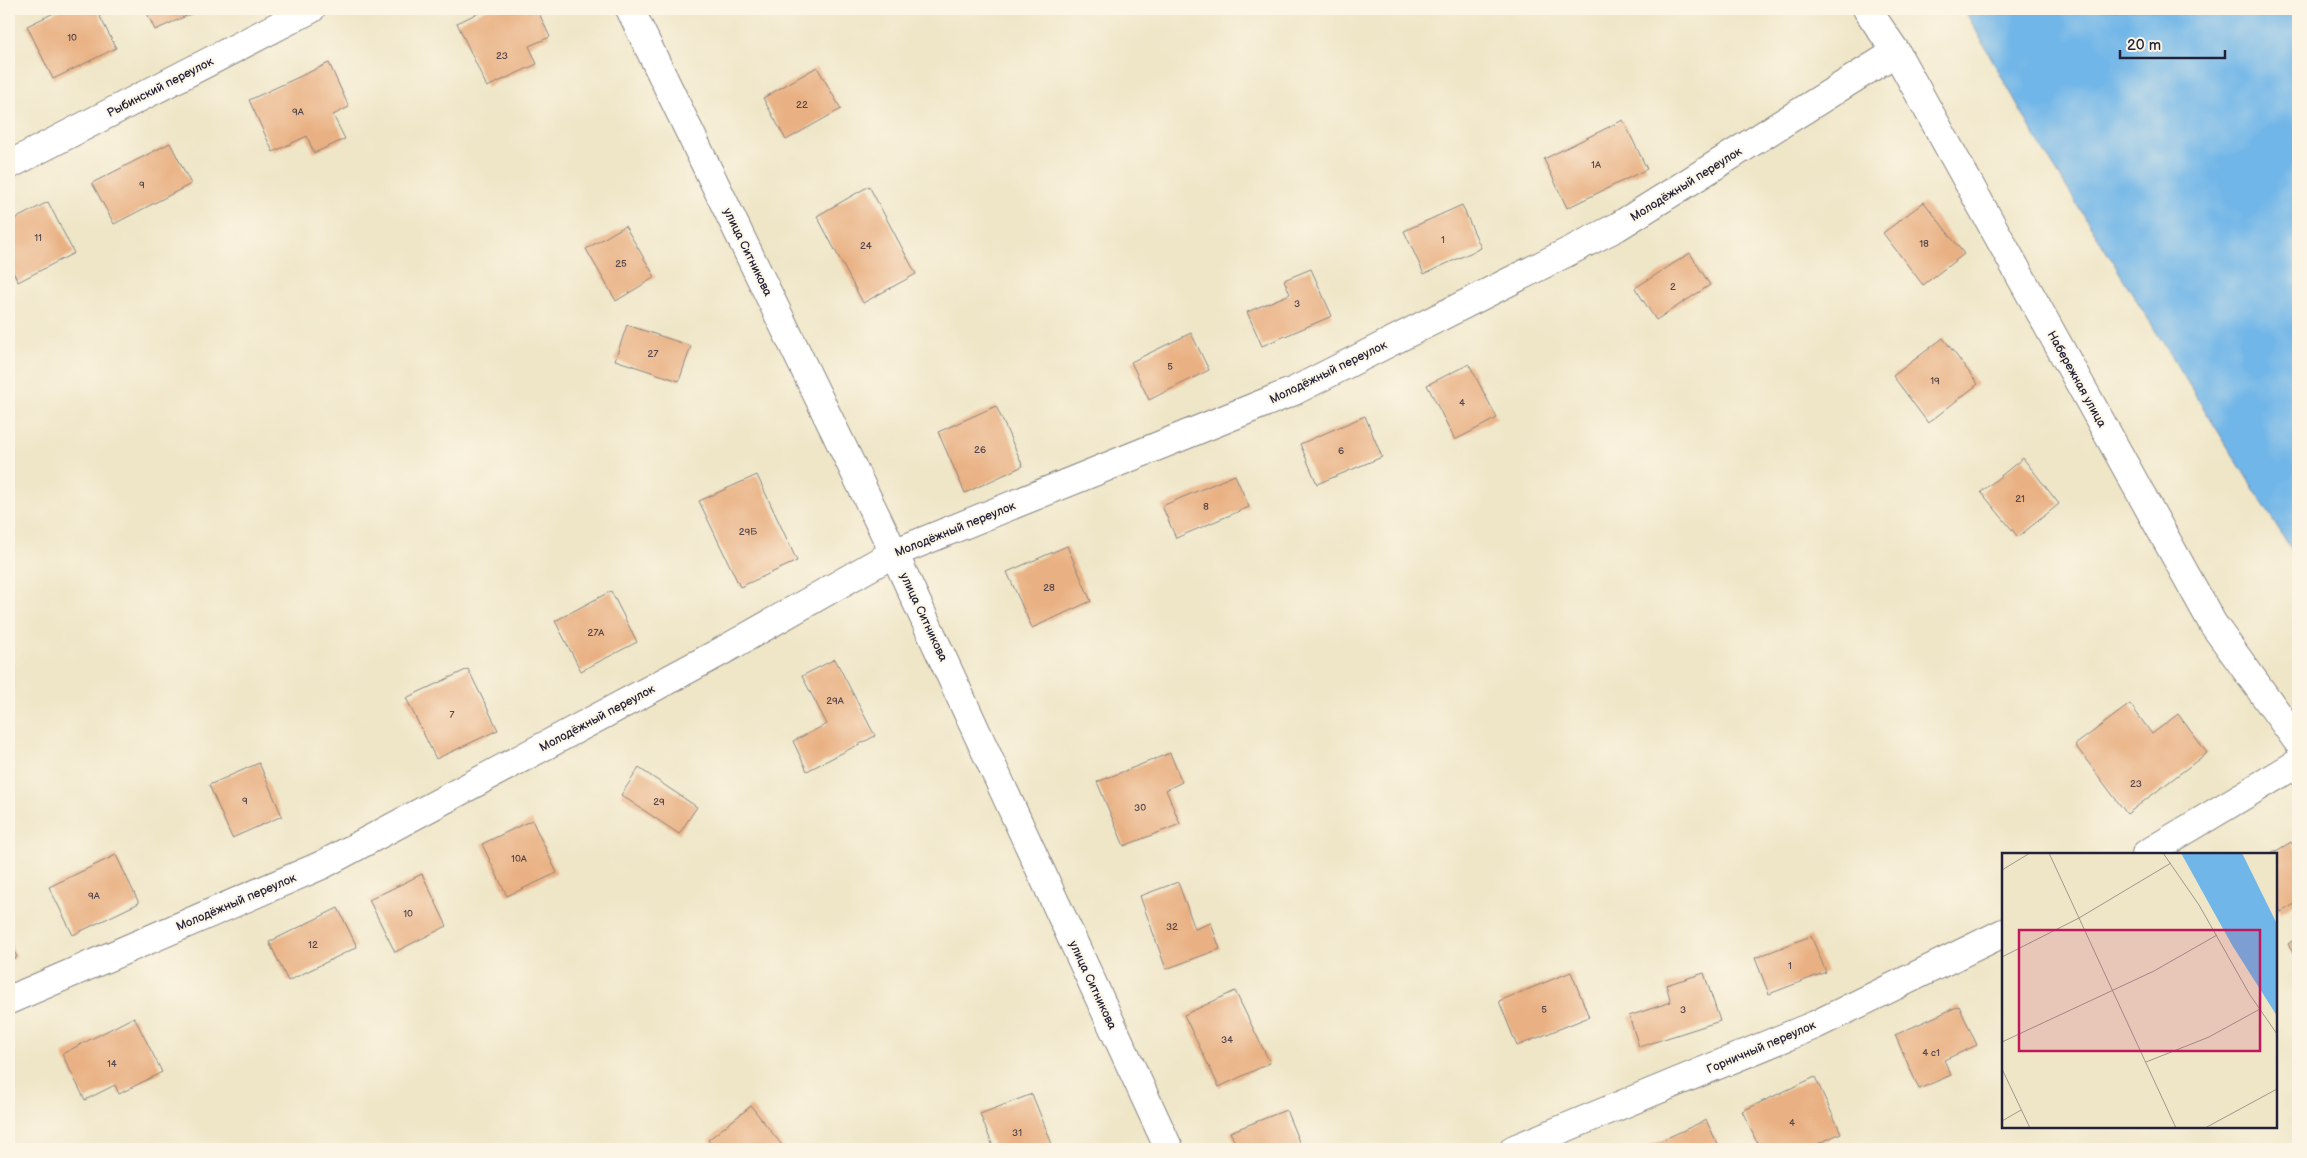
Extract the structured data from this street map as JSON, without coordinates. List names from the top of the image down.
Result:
{
  "streets": {
    "street": [
      "Рыбинский переулок",
      "Молодёжный переулок",
      "улица Ситникова",
      "Набережная улица",
      "Горничный переулок"
    ]
  },
  "crossings": [
    ["Молодёжный переулок", "улица Ситникова"],
    ["Молодёжный переулок", "Набережная улица"]
  ],
  "house_numbers": [
    "10",
    "23",
    "22",
    "9А",
    "1А",
    "9",
    "11",
    "1",
    "18",
    "24",
    "25",
    "2",
    "3",
    "27",
    "5",
    "19",
    "4",
    "26",
    "6",
    "21",
    "8",
    "29Б",
    "28",
    "27А",
    "29А",
    "7",
    "23",
    "9",
    "29",
    "30",
    "10А",
    "9А",
    "10",
    "32",
    "12",
    "1",
    "5",
    "3",
    "34",
    "4 с1",
    "14",
    "4",
    "31"
  ],
  "scale_bar": "20 m"
}
